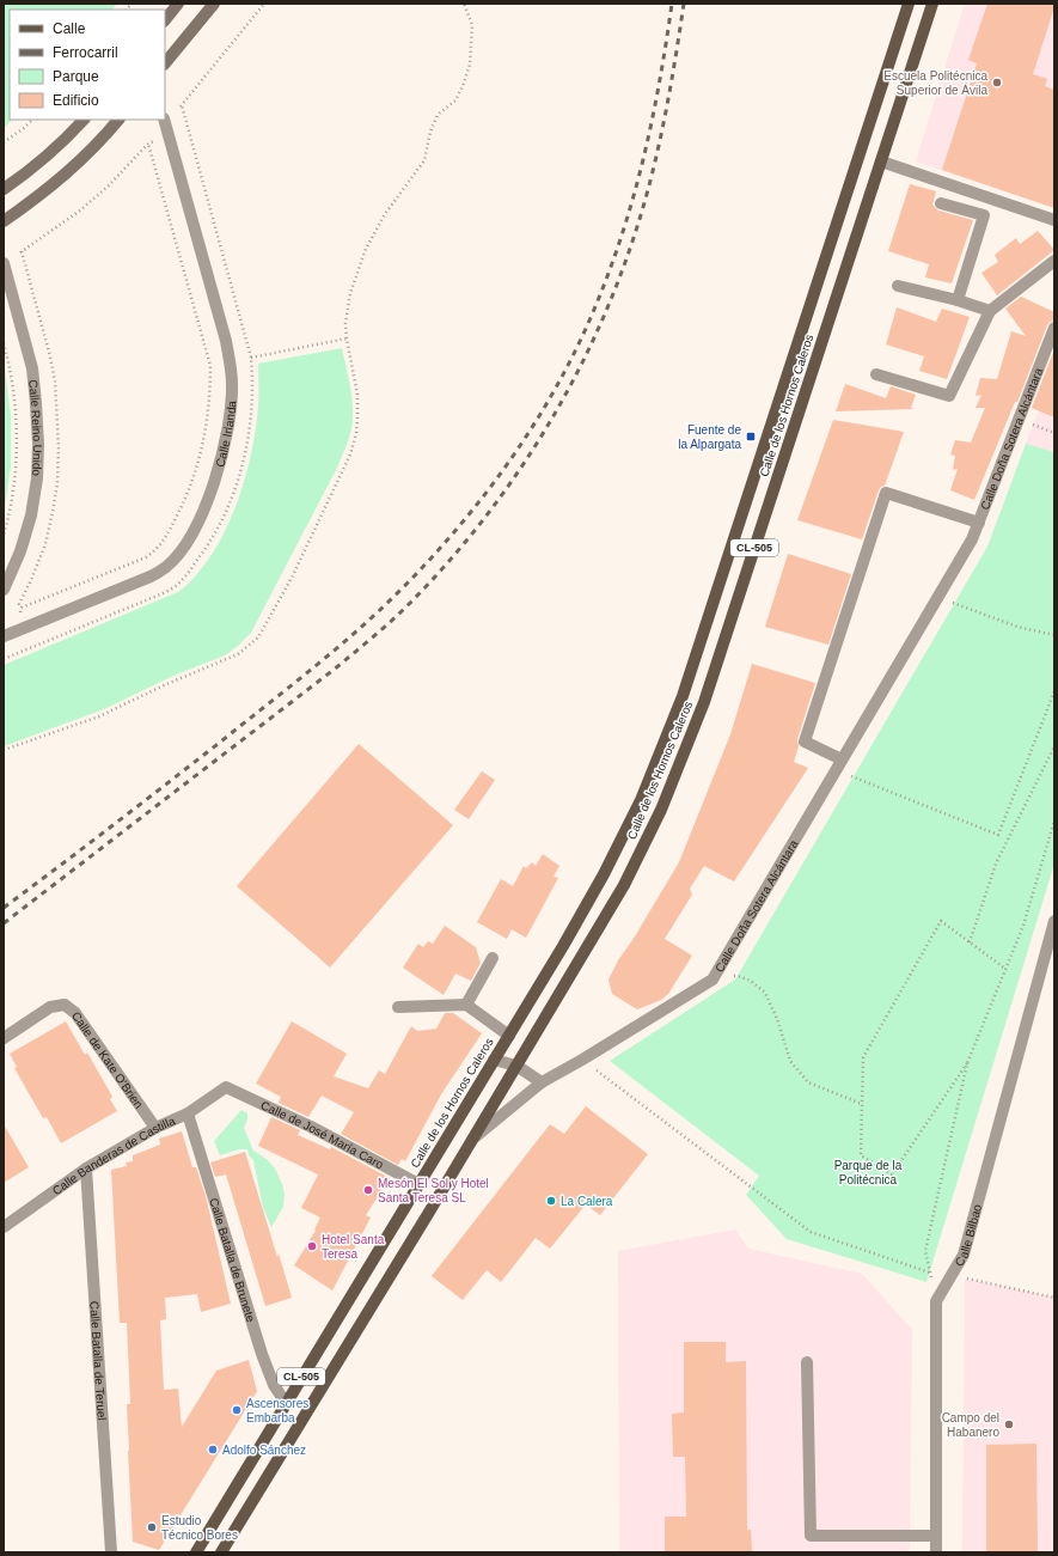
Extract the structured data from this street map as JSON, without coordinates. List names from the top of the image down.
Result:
{
  "streets": {
    "main road": ["Calle de los Hornos Caleros", "CL-505"],
    "street": [
      "Calle Reino Unido",
      "Calle Irlanda",
      "Calle Doña Sotera Alcántara",
      "Calle de Kate O'Brien",
      "Calle de José María Caro",
      "Calle Banderas de Castilla",
      "Calle Bilbao",
      "Calle Batalla de Brunete",
      "Calle Batalla de Teruel"
    ]
  },
  "crossings": [
    ["Calle de los Hornos Caleros", "Calle Doña Sotera Alcántara"],
    ["Calle de los Hornos Caleros", "Calle de José María Caro"],
    ["Calle de los Hornos Caleros", "Calle Batalla de Brunete"],
    ["Calle de Kate O'Brien", "Calle Banderas de Castilla"],
    ["Calle de José María Caro", "Calle Banderas de Castilla"],
    ["Calle Banderas de Castilla", "Calle Batalla de Brunete"],
    ["Calle Banderas de Castilla", "Calle Batalla de Teruel"]
  ],
  "parks": ["Parque de la Politécnica"],
  "places": {
    "other": [
      "Escuela Politécnica Superior de Ávila",
      "Mesón El Sol y Hotel Santa Teresa SL",
      "La Calera",
      "Hotel Santa Teresa",
      "Ascensores Embarba",
      "Campo del Habanero",
      "Adolfo Sánchez",
      "Estudio Técnico Bores"
    ],
    "transit": ["Fuente de la Alpargata"]
  },
  "legend": [
    "Calle",
    "Ferrocarril",
    "Parque",
    "Edificio"
  ]
}
